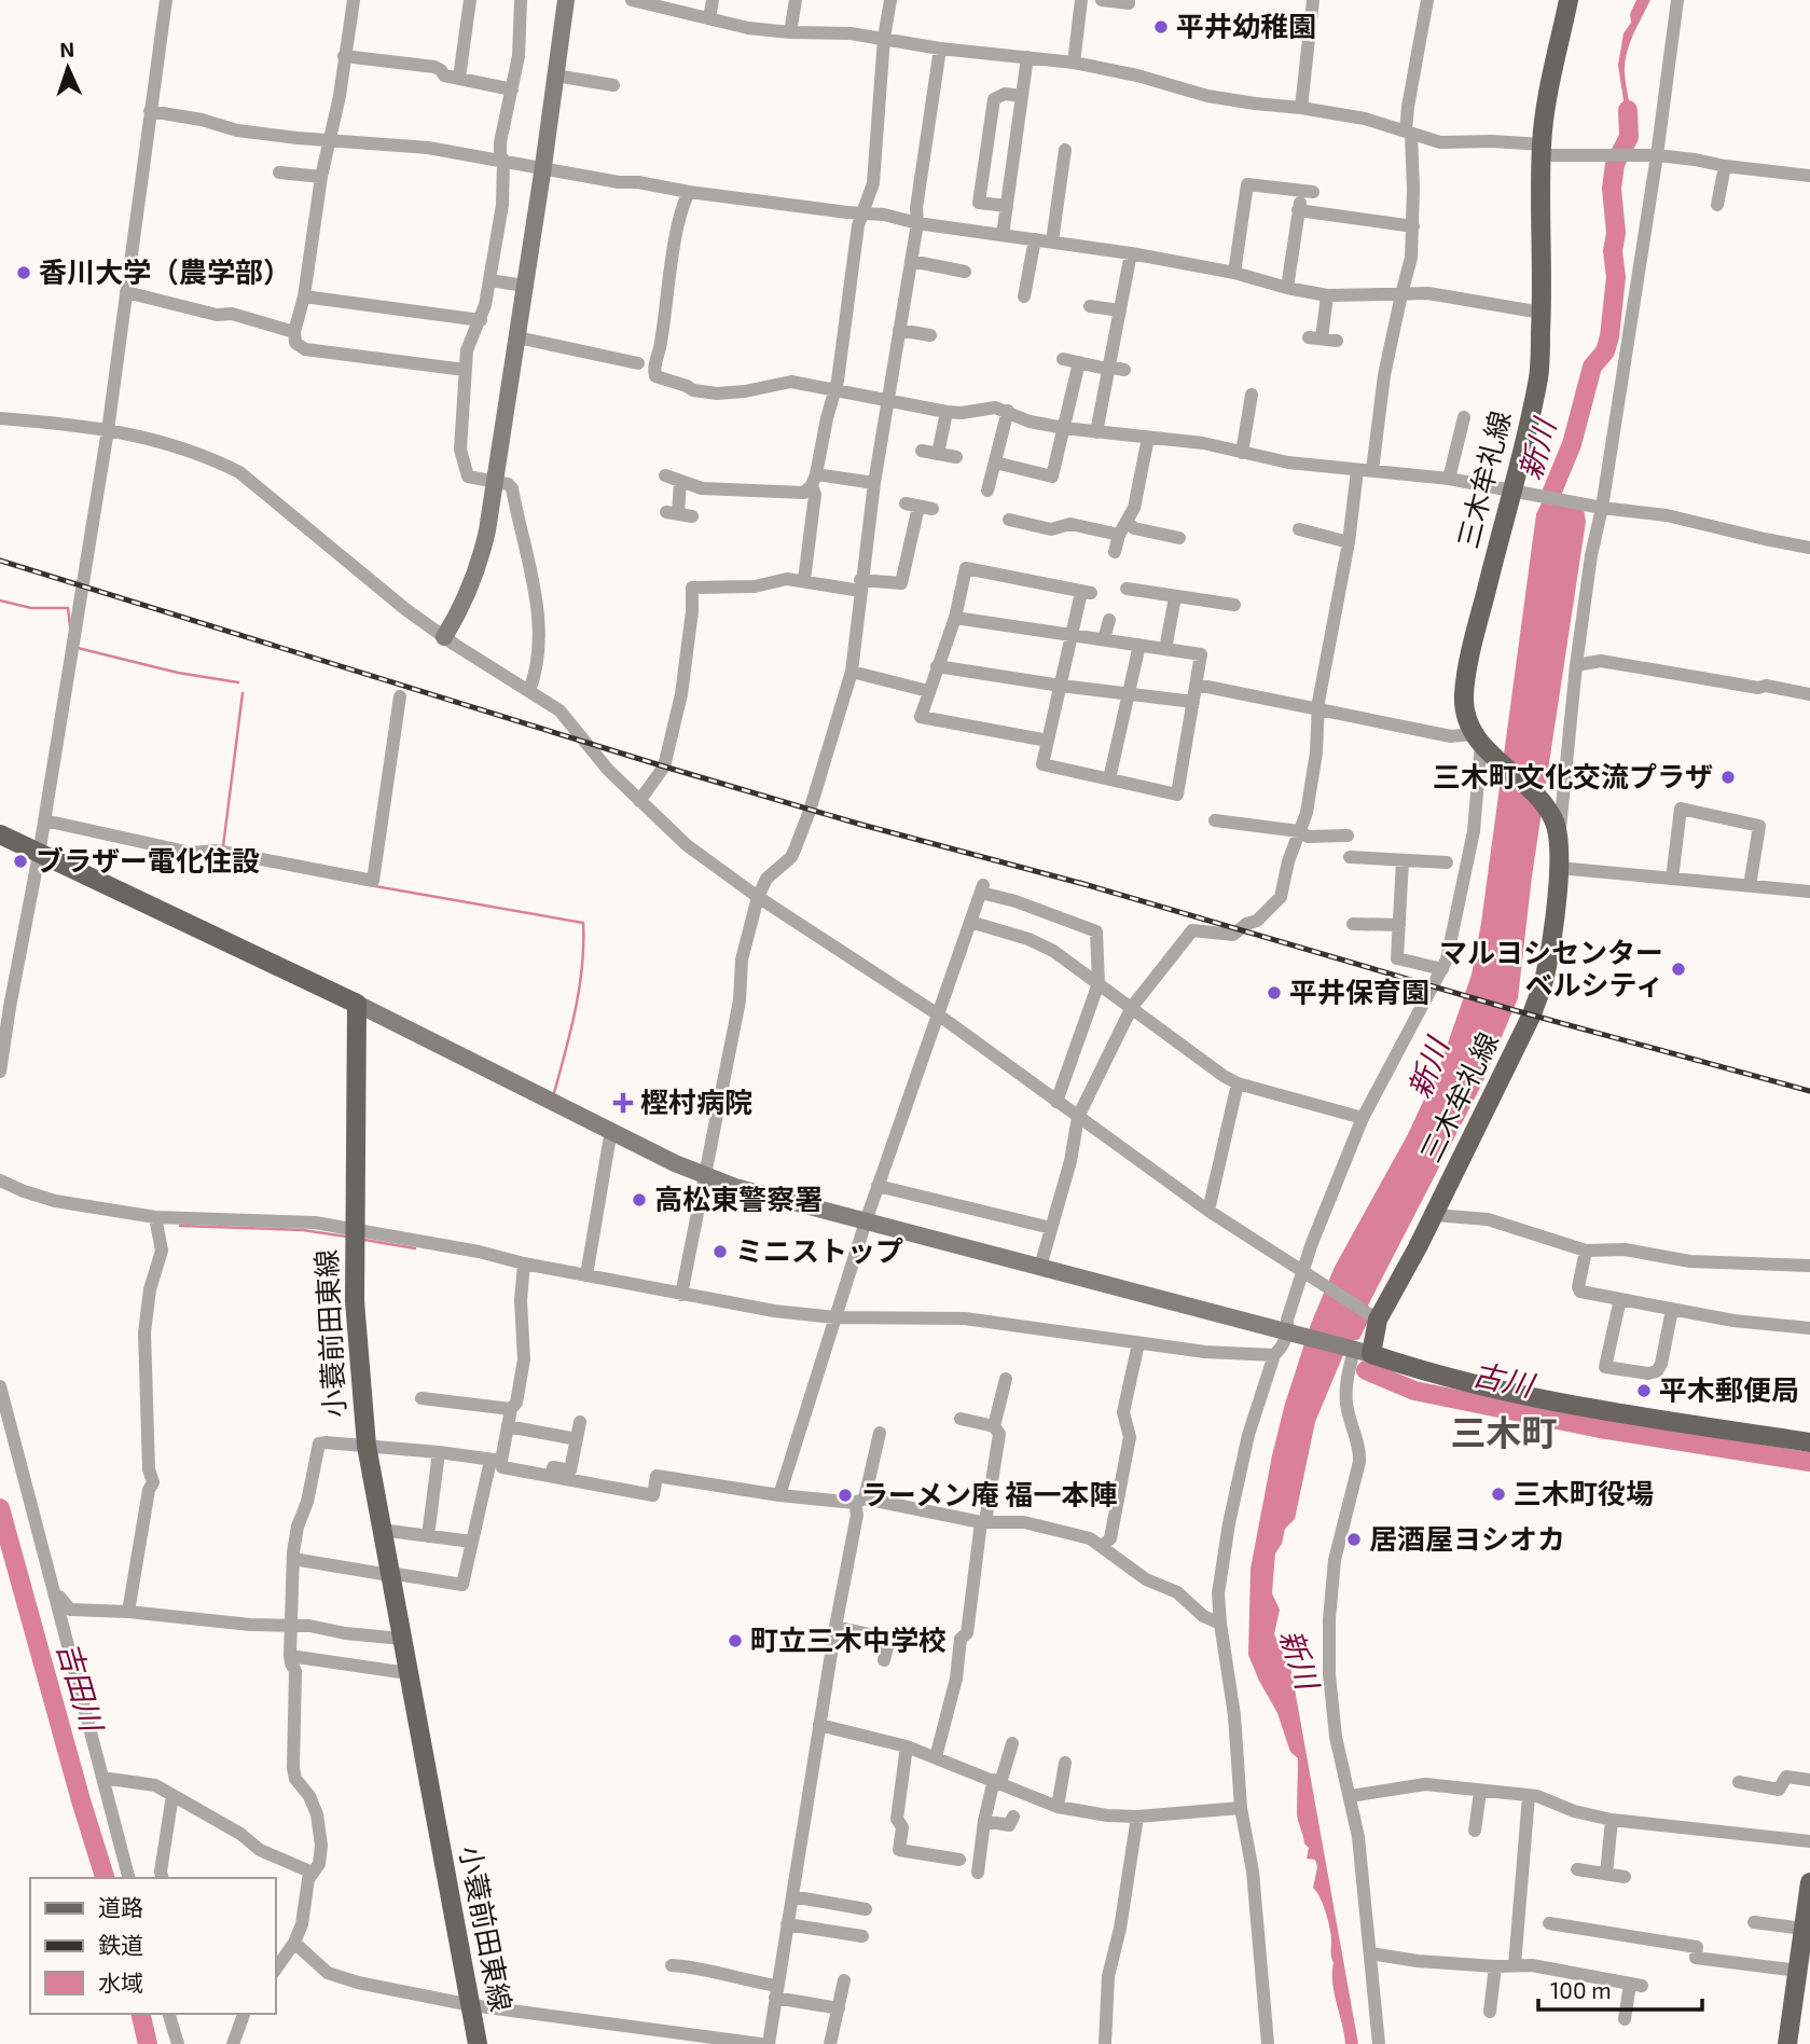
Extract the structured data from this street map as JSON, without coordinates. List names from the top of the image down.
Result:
{
  "streets": {
    "main road": ["三木牟礼線", "小蓑前田東線"]
  },
  "districts": ["三木町"],
  "water": ["新川", "古川", "吉田川"],
  "places": {
    "other": [
      "平井幼稚園",
      "香川大学（農学部）",
      "三木町文化交流プラザ",
      "ブラザー電化住設",
      "マルヨシセンター ベルシティ",
      "平井保育園",
      "高松東警察署",
      "ミニストップ",
      "平木郵便局",
      "三木町役場",
      "ラーメン庵 福一本陣",
      "居酒屋ヨシオカ",
      "町立三木中学校"
    ],
    "health": ["樫村病院"]
  },
  "legend": ["道路", "鉄道", "水域"],
  "scale_bar": "100 m",
  "north": "top"
}
